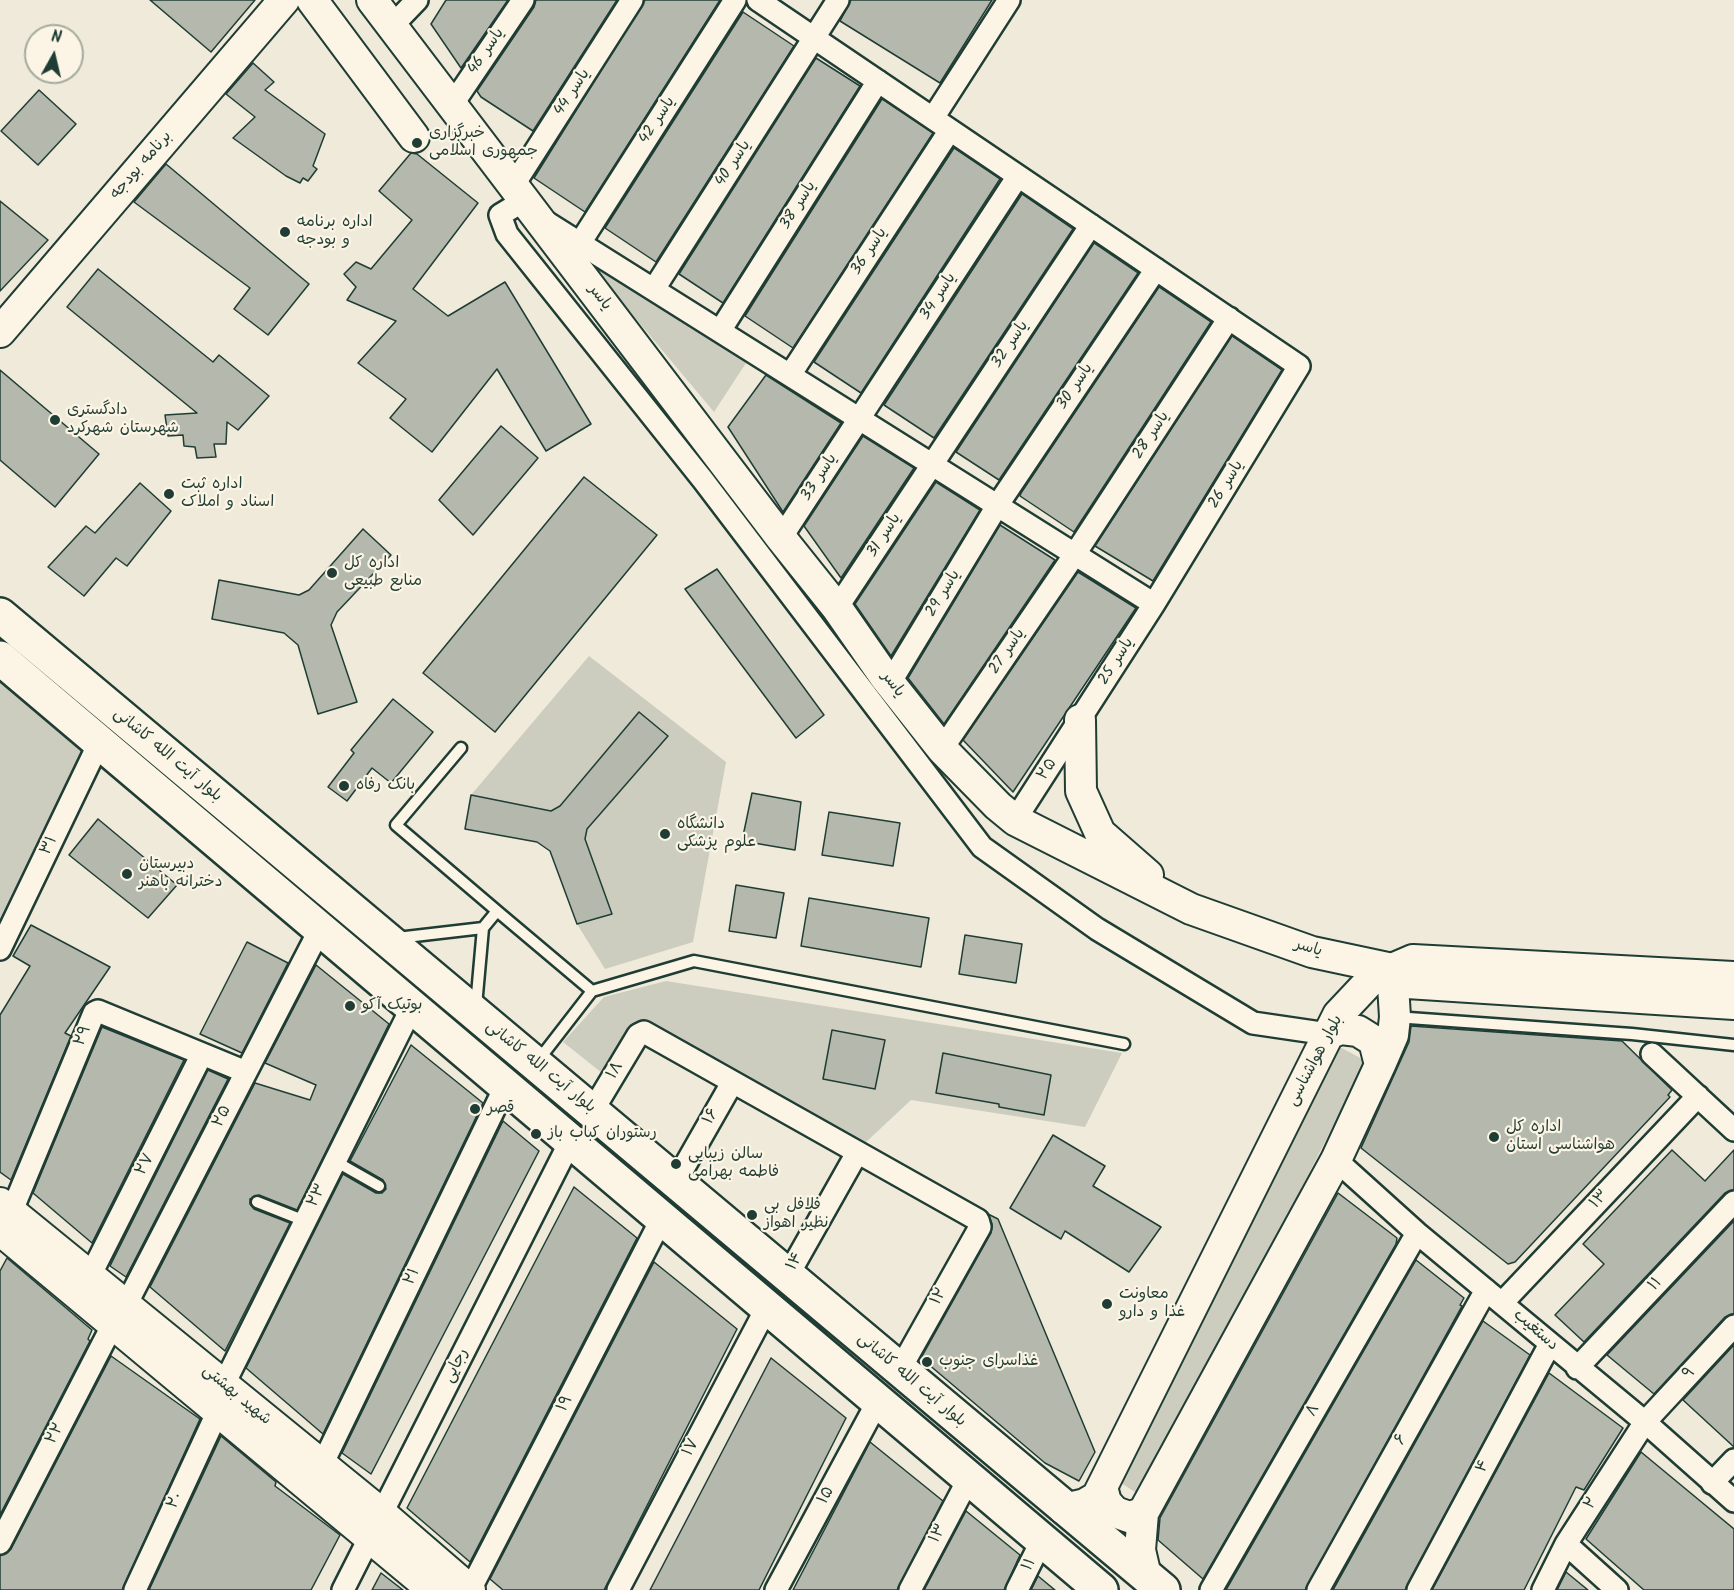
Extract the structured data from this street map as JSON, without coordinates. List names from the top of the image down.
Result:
{
  "streets": {
    "main road": [
      "برنامه بودجه",
      "یاسر",
      "بلوار آیت الله کاشانی",
      "بلوار هواشناسی",
      "شهید بهشتی"
    ],
    "street": [
      "یاسر 46",
      "یاسر 44",
      "یاسر 42",
      "یاسر 40",
      "یاسر 38",
      "یاسر 36",
      "یاسر 34",
      "یاسر 32",
      "یاسر 30",
      "یاسر 28",
      "یاسر 33",
      "یاسر 26",
      "یاسر 31",
      "یاسر 29",
      "یاسر 27",
      "یاسر 25",
      "۲۵",
      "۳۱",
      "۲۹",
      "۱۸",
      "۱۶",
      "۲۷",
      "۲۳",
      "۱۳",
      "۱۴",
      "۲۱",
      "۱۱",
      "۱۲",
      "دستغیب",
      "رجایی",
      "۹",
      "۱۹",
      "۸",
      "۲۲",
      "۶",
      "۱۷",
      "۴",
      "۱۵",
      "۲۰",
      "۲"
    ]
  },
  "crossings": [
    ["یاسر 46", "یاسر"],
    ["یاسر 44", "یاسر"],
    ["یاسر 42", "یاسر"],
    ["یاسر 40", "یاسر"],
    ["یاسر 38", "یاسر"],
    ["یاسر 36", "یاسر"],
    ["یاسر 34", "یاسر"],
    ["یاسر 34", "یاسر 33"],
    ["یاسر", "یاسر 32"],
    ["یاسر", "یاسر 30"],
    ["یاسر", "یاسر 28"],
    ["یاسر", "یاسر 33"],
    ["یاسر", "یاسر 26"],
    ["یاسر", "یاسر 31"],
    ["یاسر", "یاسر 29"],
    ["یاسر", "یاسر 27"],
    ["یاسر", "یاسر 25"],
    ["یاسر", "۲۵"],
    ["یاسر", "بلوار هواشناسی"],
    ["یاسر 32", "یاسر 31"],
    ["یاسر 30", "یاسر 29"],
    ["یاسر 28", "یاسر 26"],
    ["یاسر 28", "یاسر 27"],
    ["یاسر 26", "یاسر 25"],
    ["یاسر 25", "۲۵"],
    ["بلوار آیت الله کاشانی", "۲۵"],
    ["بلوار آیت الله کاشانی", "۳۱"],
    ["بلوار آیت الله کاشانی", "۱۸"],
    ["بلوار آیت الله کاشانی", "۱۶"],
    ["بلوار آیت الله کاشانی", "۲۳"],
    ["بلوار آیت الله کاشانی", "۱۳"],
    ["بلوار آیت الله کاشانی", "۱۴"],
    ["بلوار آیت الله کاشانی", "۲۱"],
    ["بلوار آیت الله کاشانی", "۱۱"],
    ["بلوار آیت الله کاشانی", "۱۲"],
    ["بلوار آیت الله کاشانی", "رجایی"],
    ["بلوار آیت الله کاشانی", "۱۹"],
    ["بلوار آیت الله کاشانی", "۱۷"],
    ["بلوار آیت الله کاشانی", "۱۵"],
    ["۲۵", "۲۹"],
    ["۲۵", "شهید بهشتی"],
    ["۲۵", "۲۲"],
    ["۲۹", "۲۷"],
    ["۲۹", "شهید بهشتی"],
    ["۱۸", "۱۶"],
    ["۲۷", "شهید بهشتی"],
    ["۲۳", "شهید بهشتی"],
    ["۲۳", "۲۰"],
    ["۱۳", "دستغیب"],
    ["۱۴", "۱۲"],
    ["۲۱", "شهید بهشتی"],
    ["۱۱", "دستغیب"],
    ["دستغیب", "۹"],
    ["دستغیب", "۸"],
    ["دستغیب", "۶"],
    ["دستغیب", "۴"],
    ["دستغیب", "۲"],
    ["رجایی", "شهید بهشتی"],
    ["۹", "۲"],
    ["شهید بهشتی", "۱۹"],
    ["شهید بهشتی", "۲۲"],
    ["شهید بهشتی", "۲۰"]
  ],
  "places": [
    "خبرگزاری جمهوری اسلامی",
    "اداره برنامه و بودجه",
    "دادگستری شهرستان شهرکرد",
    "اداره ثبت اسناد و املاک",
    "اداره کل منابع طبیعی",
    "بانک رفاه",
    "دانشگاه علوم پزشکی",
    "دبیرستان دخترانه باهنر",
    "بوتیک آکو",
    "قصر",
    "رستوران کباب باز",
    "اداره کل هواشناسی استان",
    "سالن زیبایی فاطمه بهرامی",
    "فلافل بی نظیر اهواز",
    "معاونت غذا و دارو",
    "غذاسرای جنوب"
  ],
  "north": "top"
}
